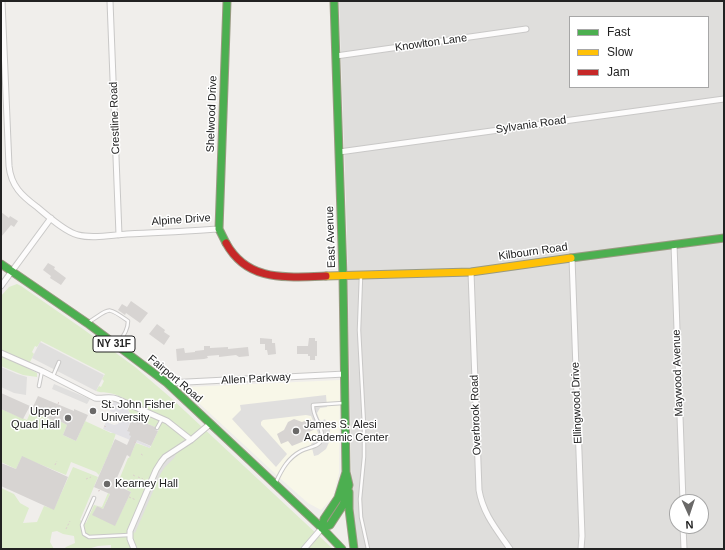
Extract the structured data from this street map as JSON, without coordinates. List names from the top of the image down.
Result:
{
  "streets": {
    "main road": [
      "Shelwood Drive",
      "Alpine Drive",
      "East Avenue",
      "Kilbourn Road",
      "NY 31F",
      "Fairport Road"
    ],
    "street": [
      "Knowlton Lane",
      "Crestline Road",
      "Sylvania Road",
      "Maywood Avenue",
      "Allen Parkway",
      "Ellingwood Drive",
      "Overbrook Road"
    ]
  },
  "crossings": [
    ["Knowlton Lane", "East Avenue"],
    ["Shelwood Drive", "Alpine Drive"],
    ["Crestline Road", "Alpine Drive"],
    ["Sylvania Road", "East Avenue"],
    ["Alpine Drive", "East Avenue"],
    ["Alpine Drive", "Kilbourn Road"],
    ["East Avenue", "Kilbourn Road"],
    ["East Avenue", "Fairport Road"],
    ["East Avenue", "Allen Parkway"],
    ["Kilbourn Road", "Maywood Avenue"],
    ["Kilbourn Road", "Ellingwood Drive"],
    ["Kilbourn Road", "Overbrook Road"],
    ["Fairport Road", "Allen Parkway"]
  ],
  "places": [
    "St. John Fisher University",
    "Upper Quad Hall",
    "James S. Alesi Academic Center",
    "Kearney Hall"
  ],
  "legend": ["Fast", "Slow", "Jam"],
  "north": "bottom"
}
